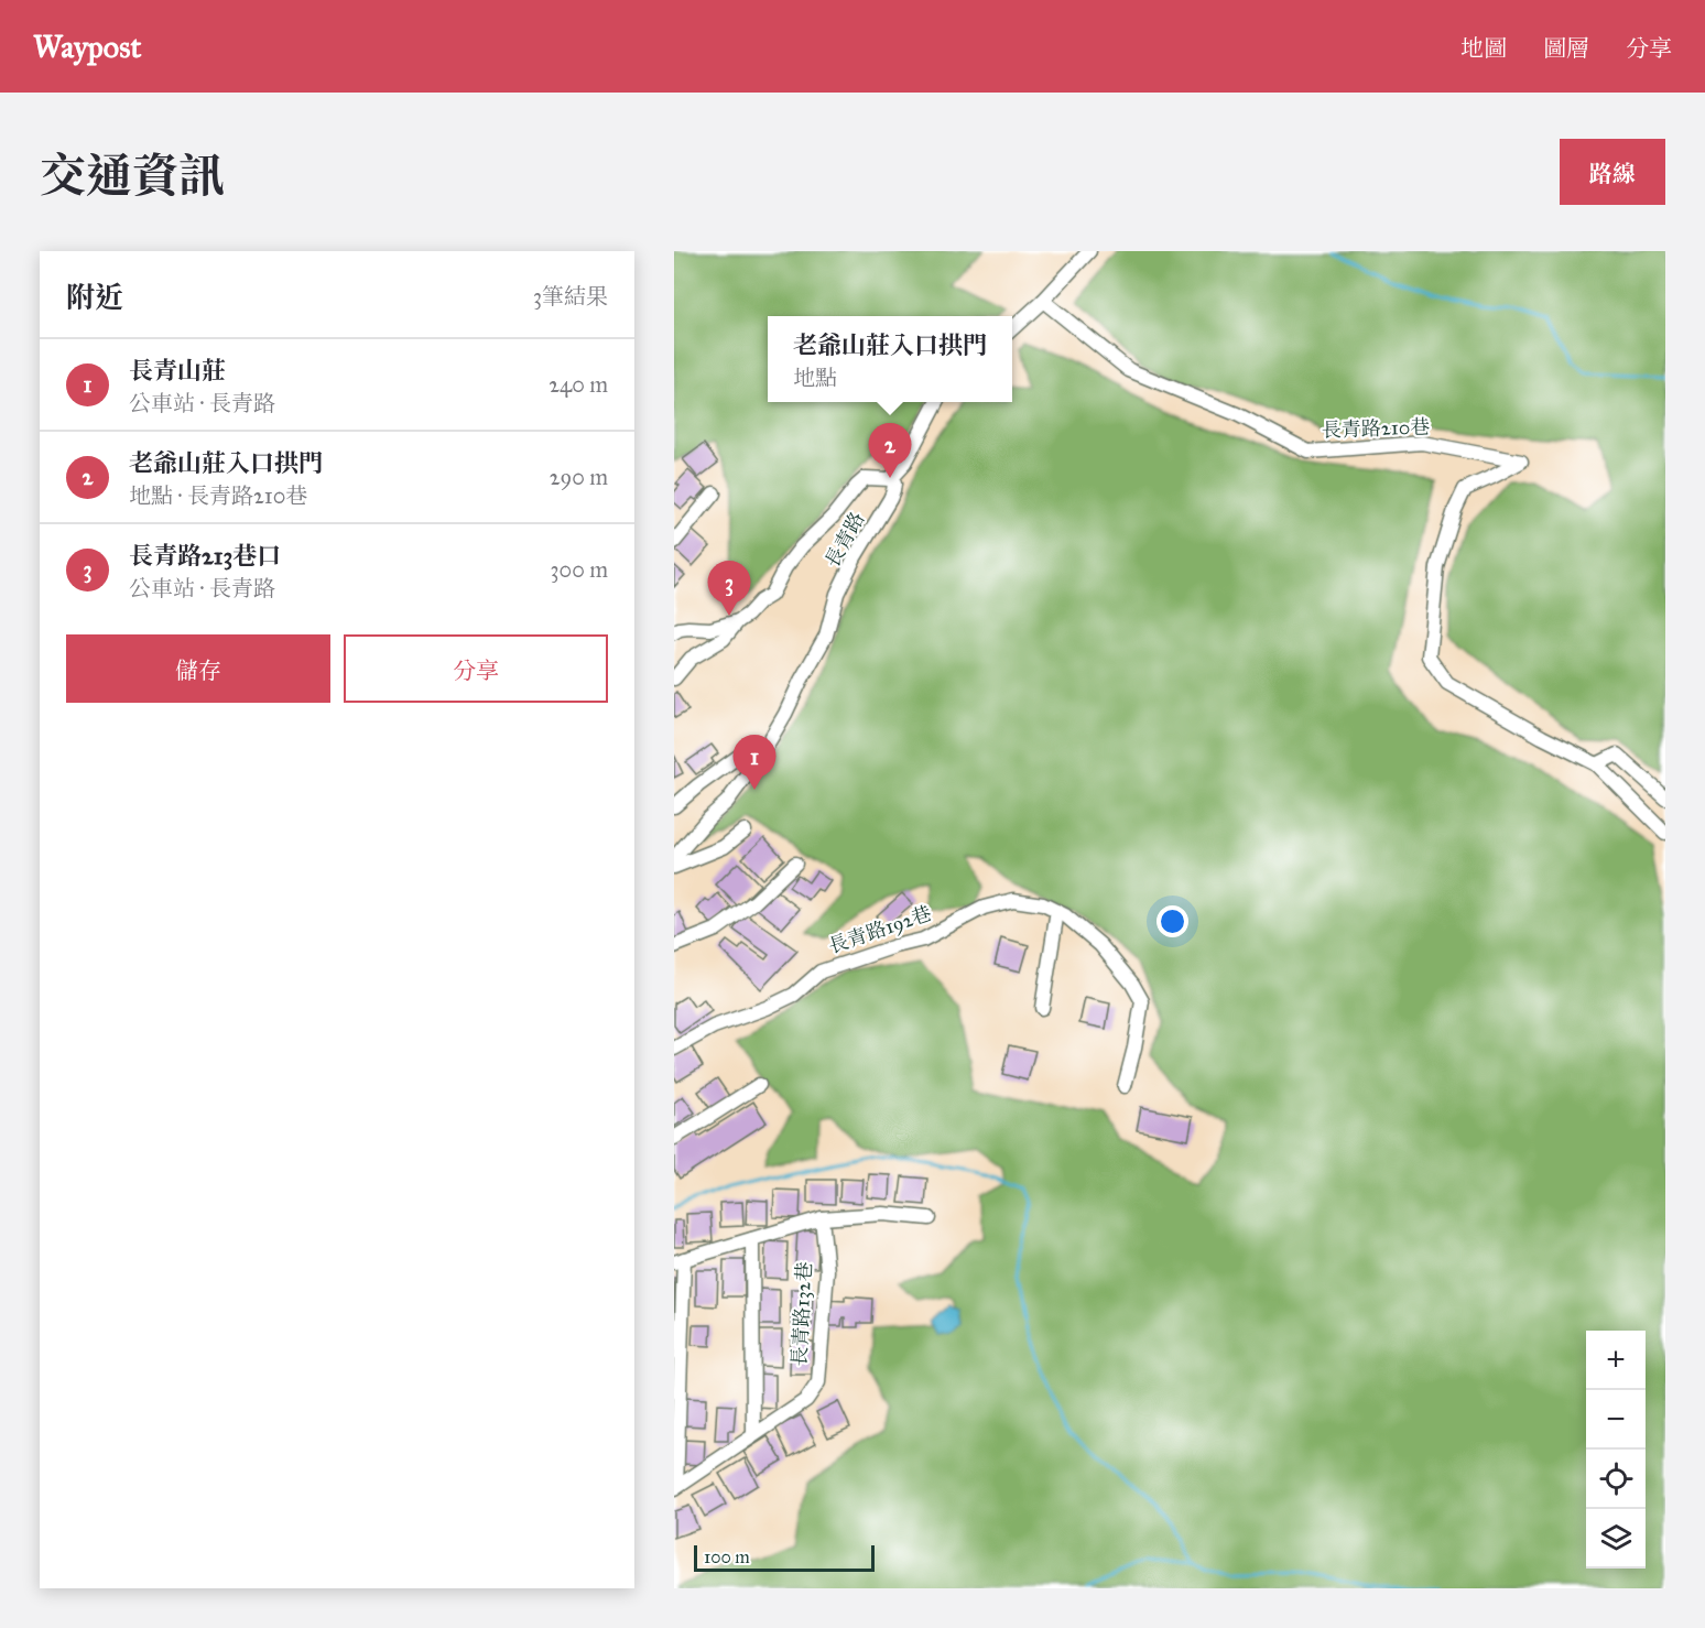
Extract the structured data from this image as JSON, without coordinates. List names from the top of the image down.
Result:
{
  "streets": {
    "street": [
      "長青路210巷",
      "長青路",
      "長青路192巷",
      "長青路132巷"
    ]
  },
  "scale_bar": "100 m",
  "page": {
    "header": "Waypost",
    "nav": ["地圖", "圖層", "分享"],
    "title": "交通資訊",
    "buttons": [
      "路線",
      ["儲存", "分享"]
    ],
    "heading": ["附近", "3筆結果"],
    "popup": ["老爺山莊入口拱門", "地點"],
    "list": [
      {
        "mark": "1",
        "name": "長青山莊",
        "note": "公車站 · 長青路",
        "value": "240 m"
      },
      {
        "mark": "2",
        "name": "老爺山莊入口拱門",
        "note": "地點 · 長青路210巷",
        "value": "290 m"
      },
      {
        "mark": "3",
        "name": "長青路213巷口",
        "note": "公車站 · 長青路",
        "value": "300 m"
      }
    ],
    "pins": ["2", "3", "1"],
    "map_buttons": ["+", "−"],
    "scale": "100 m"
  }
}
